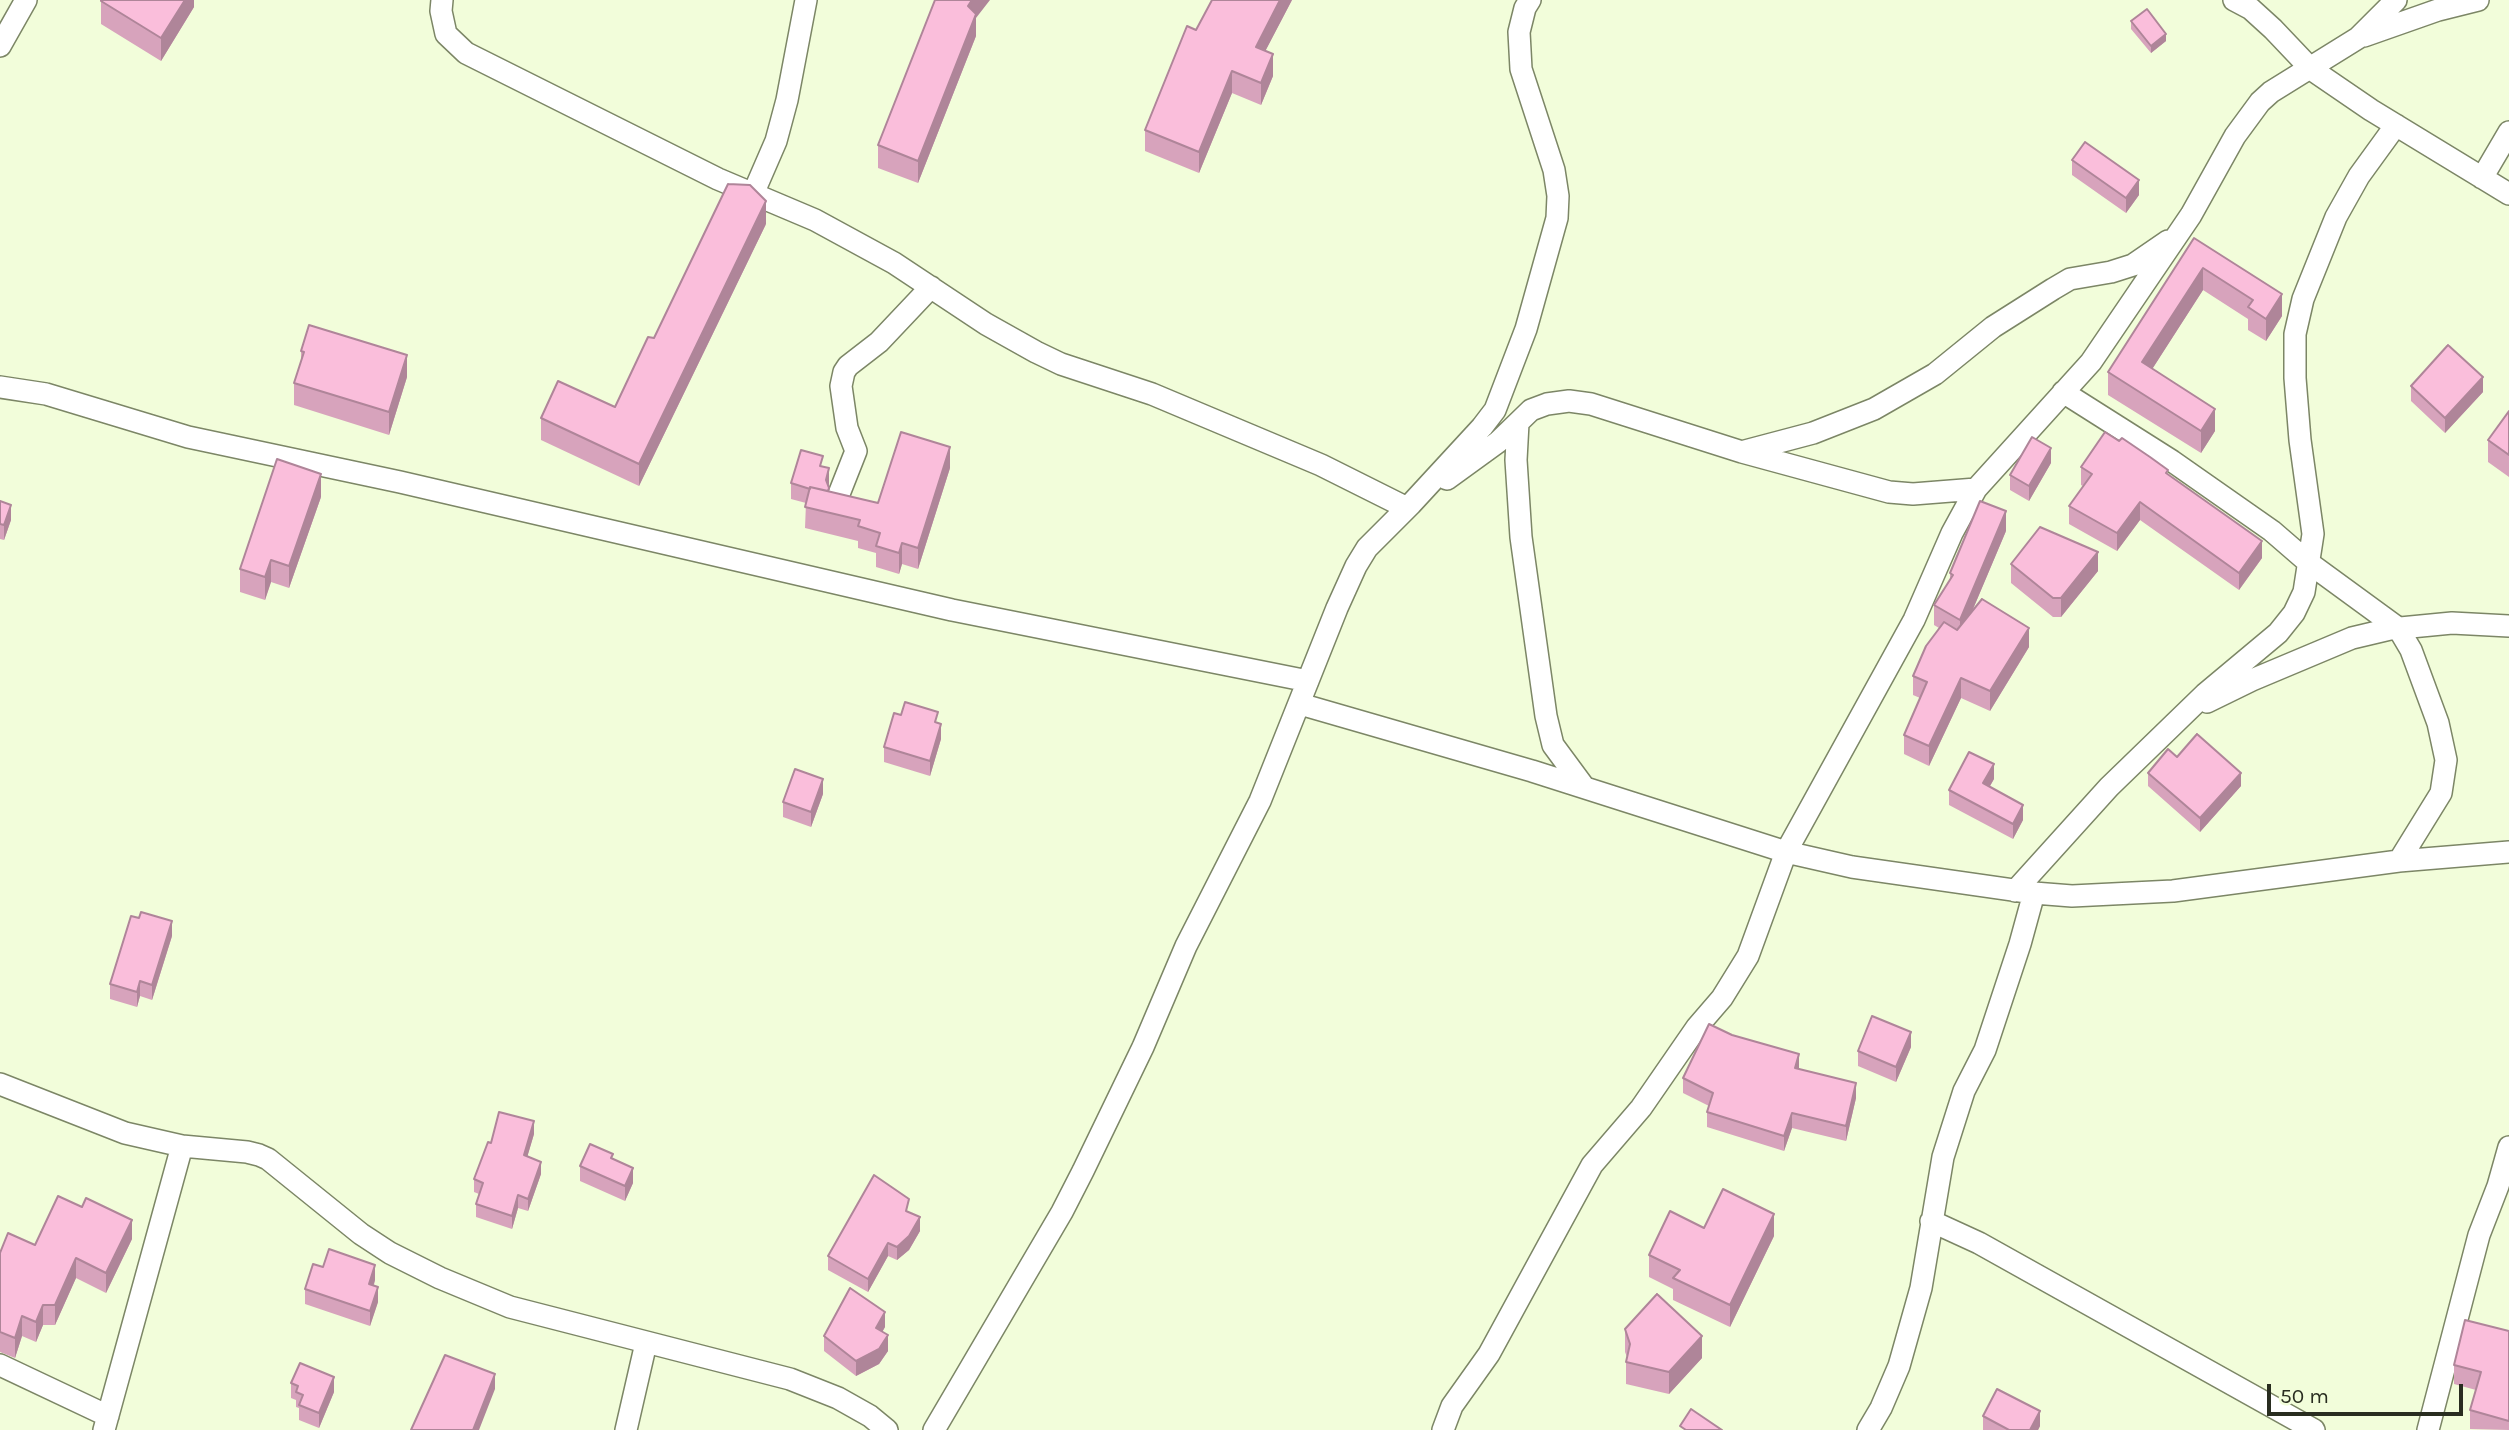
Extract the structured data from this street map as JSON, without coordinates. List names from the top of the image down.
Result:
{
  "scale_bar": "50 m"
}
